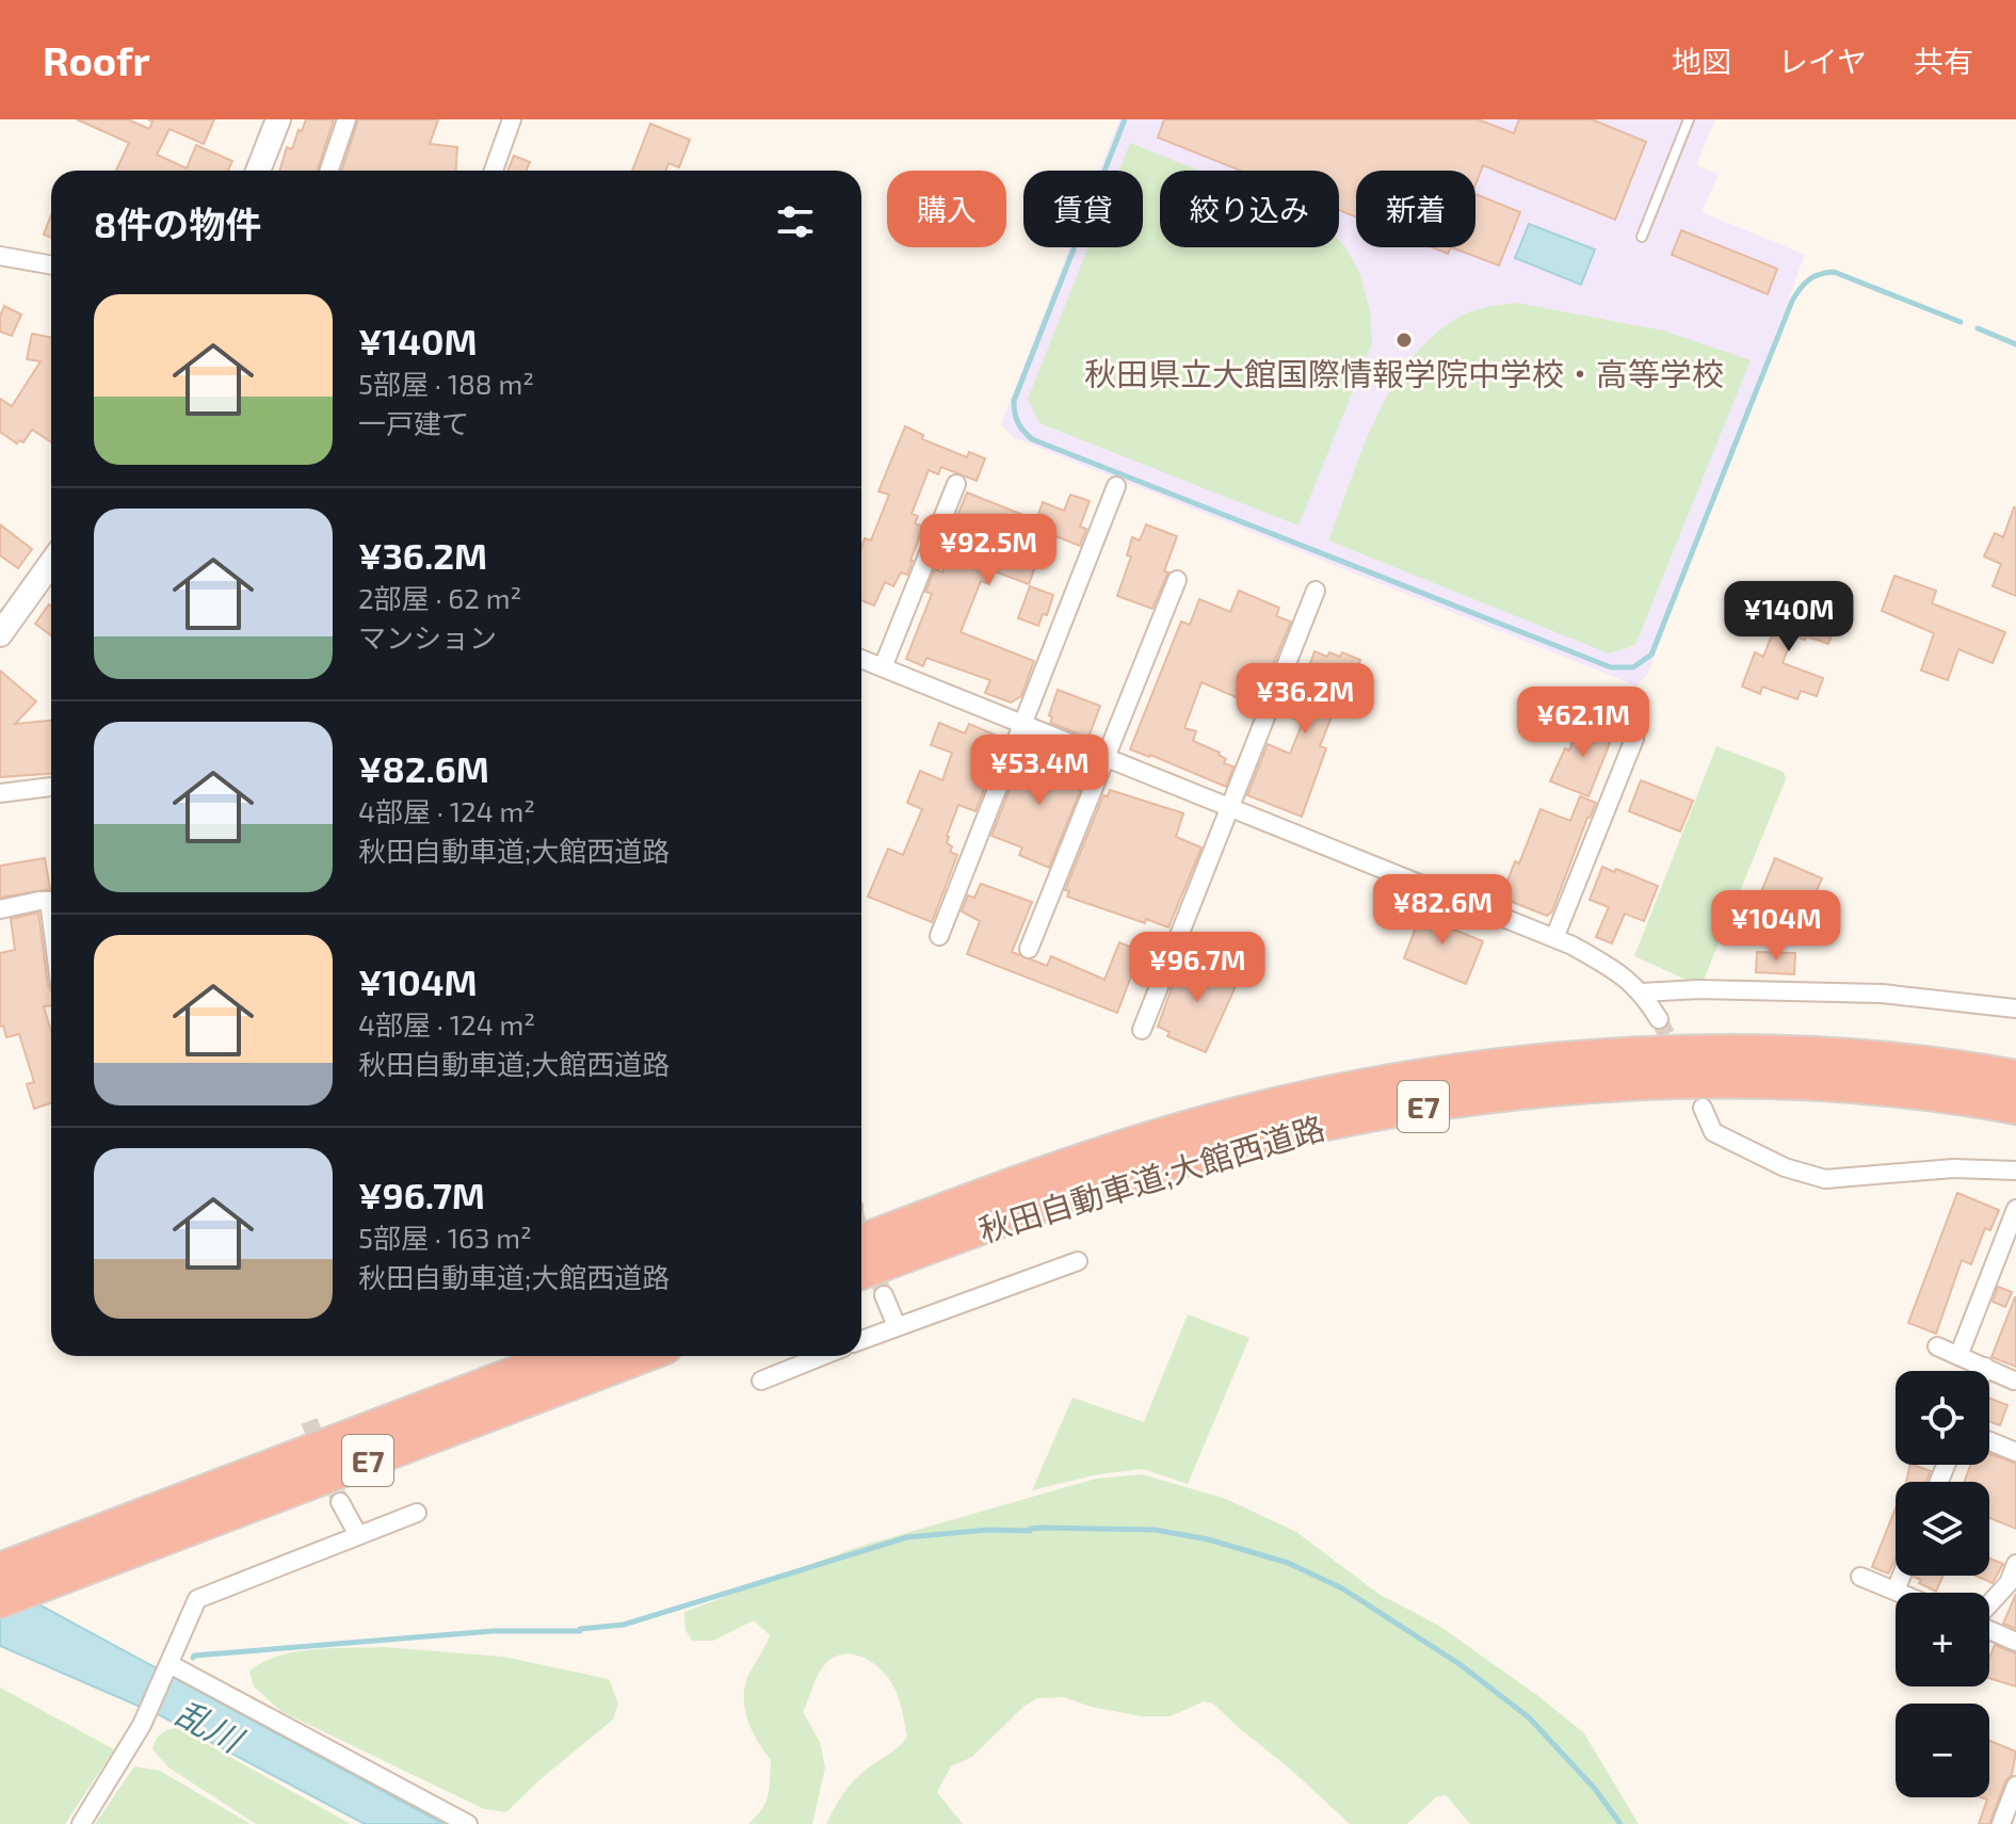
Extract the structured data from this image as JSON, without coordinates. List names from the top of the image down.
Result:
{
  "streets": {
    "highway": ["E7", "秋田自動車道;大館西道路"]
  },
  "water": ["乱川"],
  "places": ["秋田県立大館国際情報学院中学校・高等学校"],
  "page": {
    "header": "Roofr",
    "nav": ["地図", "レイヤ", "共有"],
    "chip": [
      "購入",
      "賃貸",
      "絞り込み",
      "新着"
    ],
    "heading": "8件の物件",
    "list": [
      {
        "name": "¥140M",
        "note": "5部屋 · 188 m² · 一戸建て"
      },
      {
        "name": "¥36.2M",
        "note": "2部屋 · 62 m² · マンション"
      },
      {
        "name": "¥82.6M",
        "note": "4部屋 · 124 m² · 秋田自動車道;大館西道路"
      },
      {
        "name": "¥104M",
        "note": "4部屋 · 124 m² · 秋田自動車道;大館西道路"
      },
      {
        "name": "¥96.7M",
        "note": "5部屋 · 163 m² · 秋田自動車道;大館西道路"
      }
    ],
    "price": [
      "¥92.5M",
      "¥140M",
      "¥36.2M",
      "¥62.1M",
      "¥53.4M",
      "¥82.6M",
      "¥104M",
      "¥96.7M"
    ],
    "map_buttons": ["+", "−"]
  }
}
